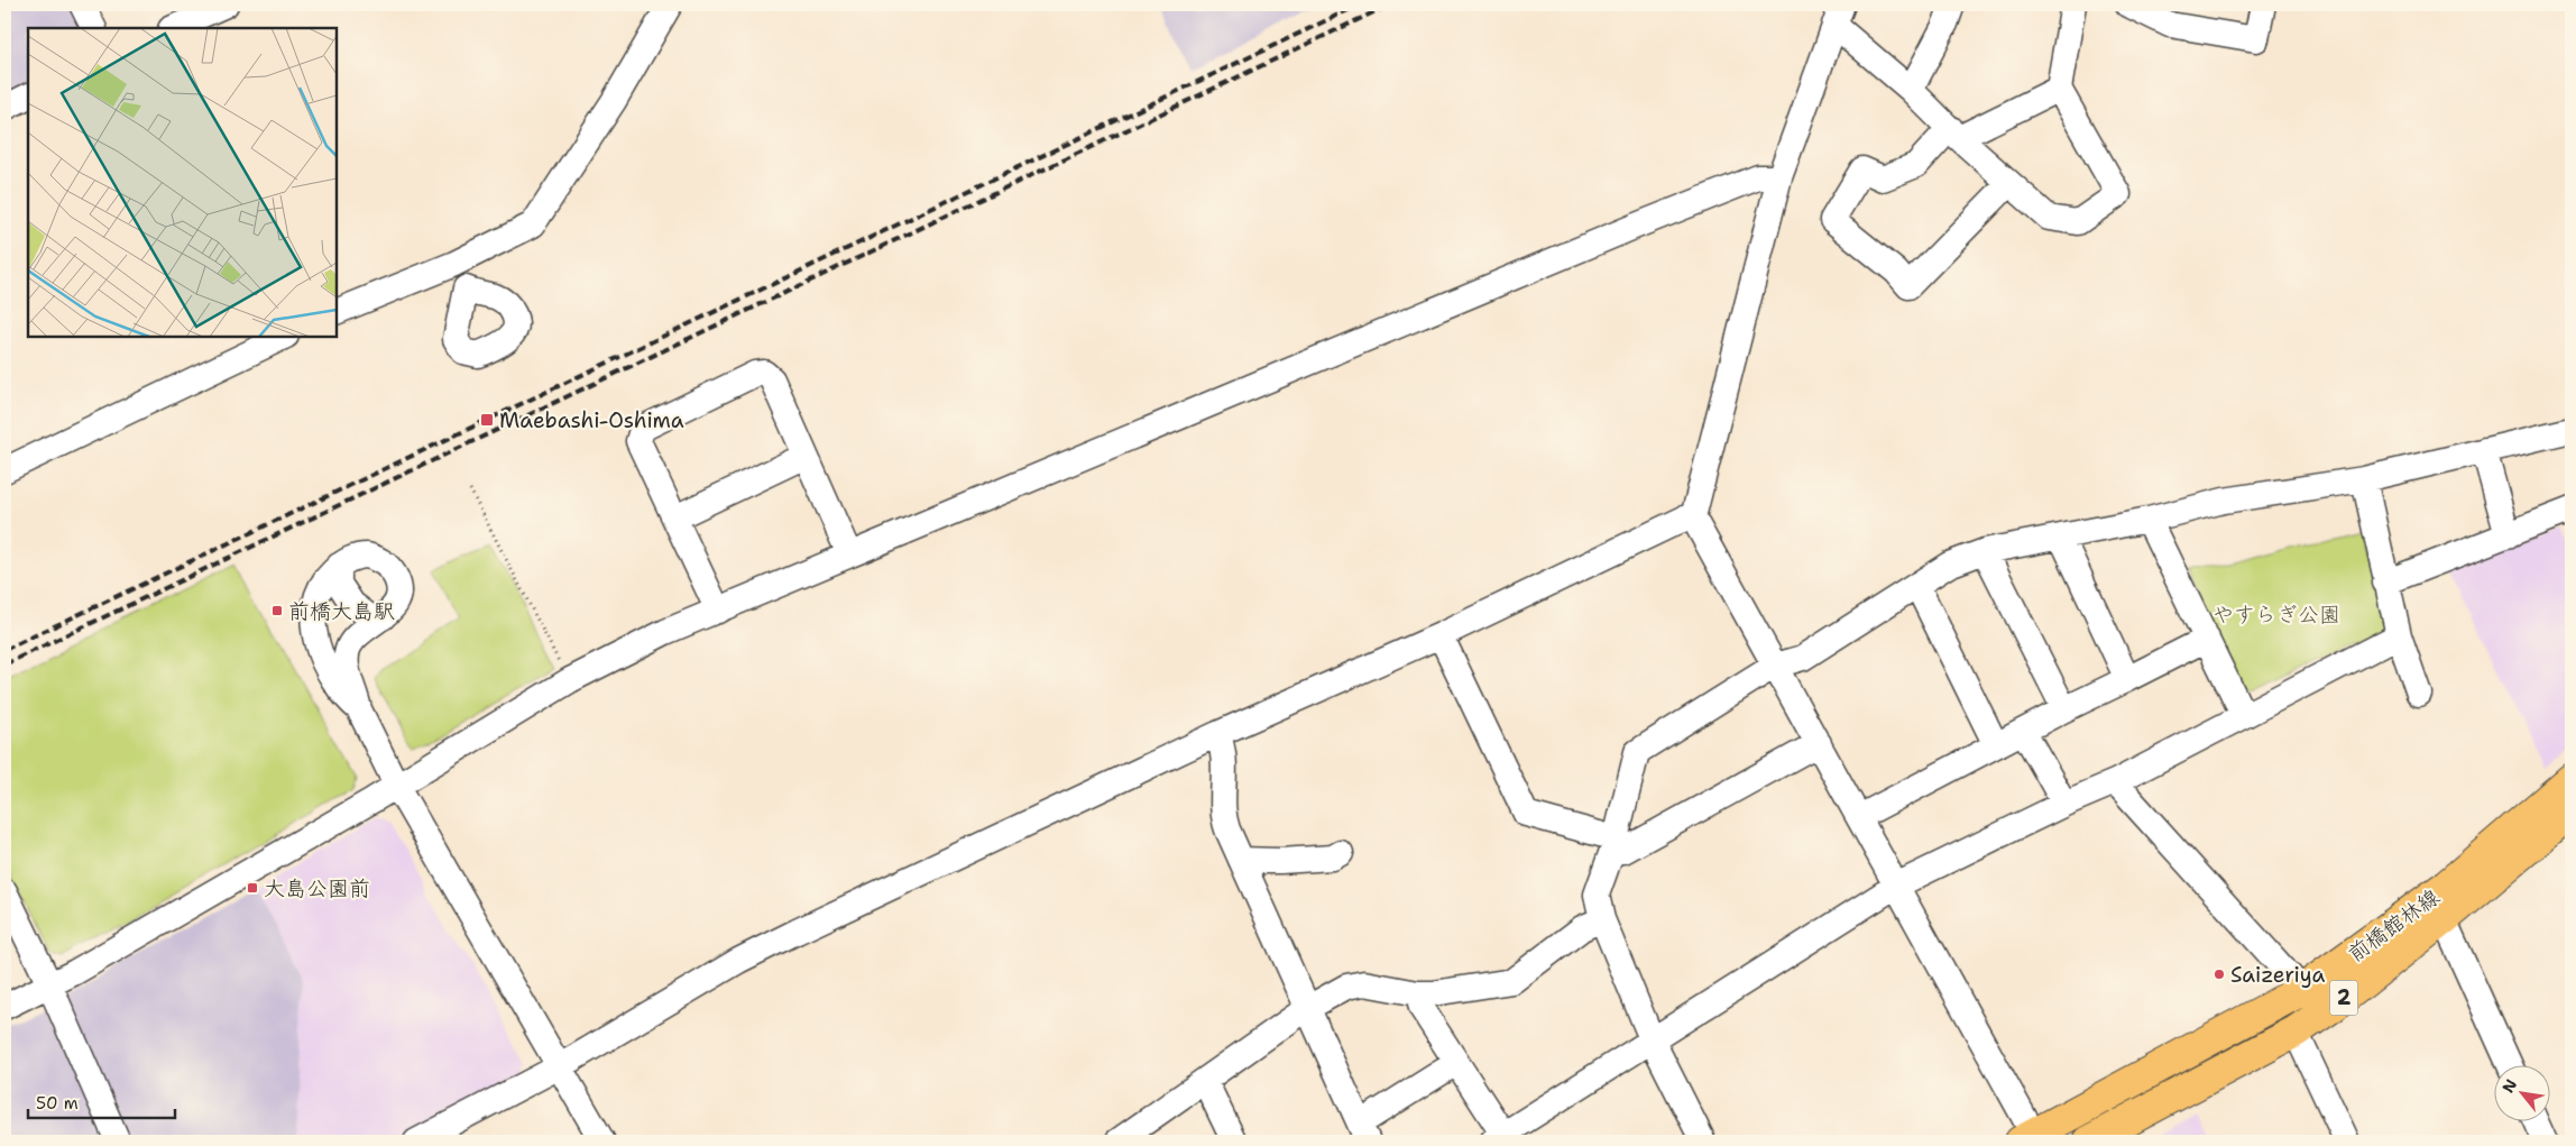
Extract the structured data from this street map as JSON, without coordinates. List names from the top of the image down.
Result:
{
  "streets": {
    "main road": ["前橋館林線", "2"]
  },
  "parks": ["やすらぎ公園"],
  "places": {
    "transit": ["Maebashi-Oshima", "前橋大島駅", "大島公園前"],
    "other": ["Saizeriya"]
  },
  "scale_bar": "50 m",
  "north": "top left"
}
